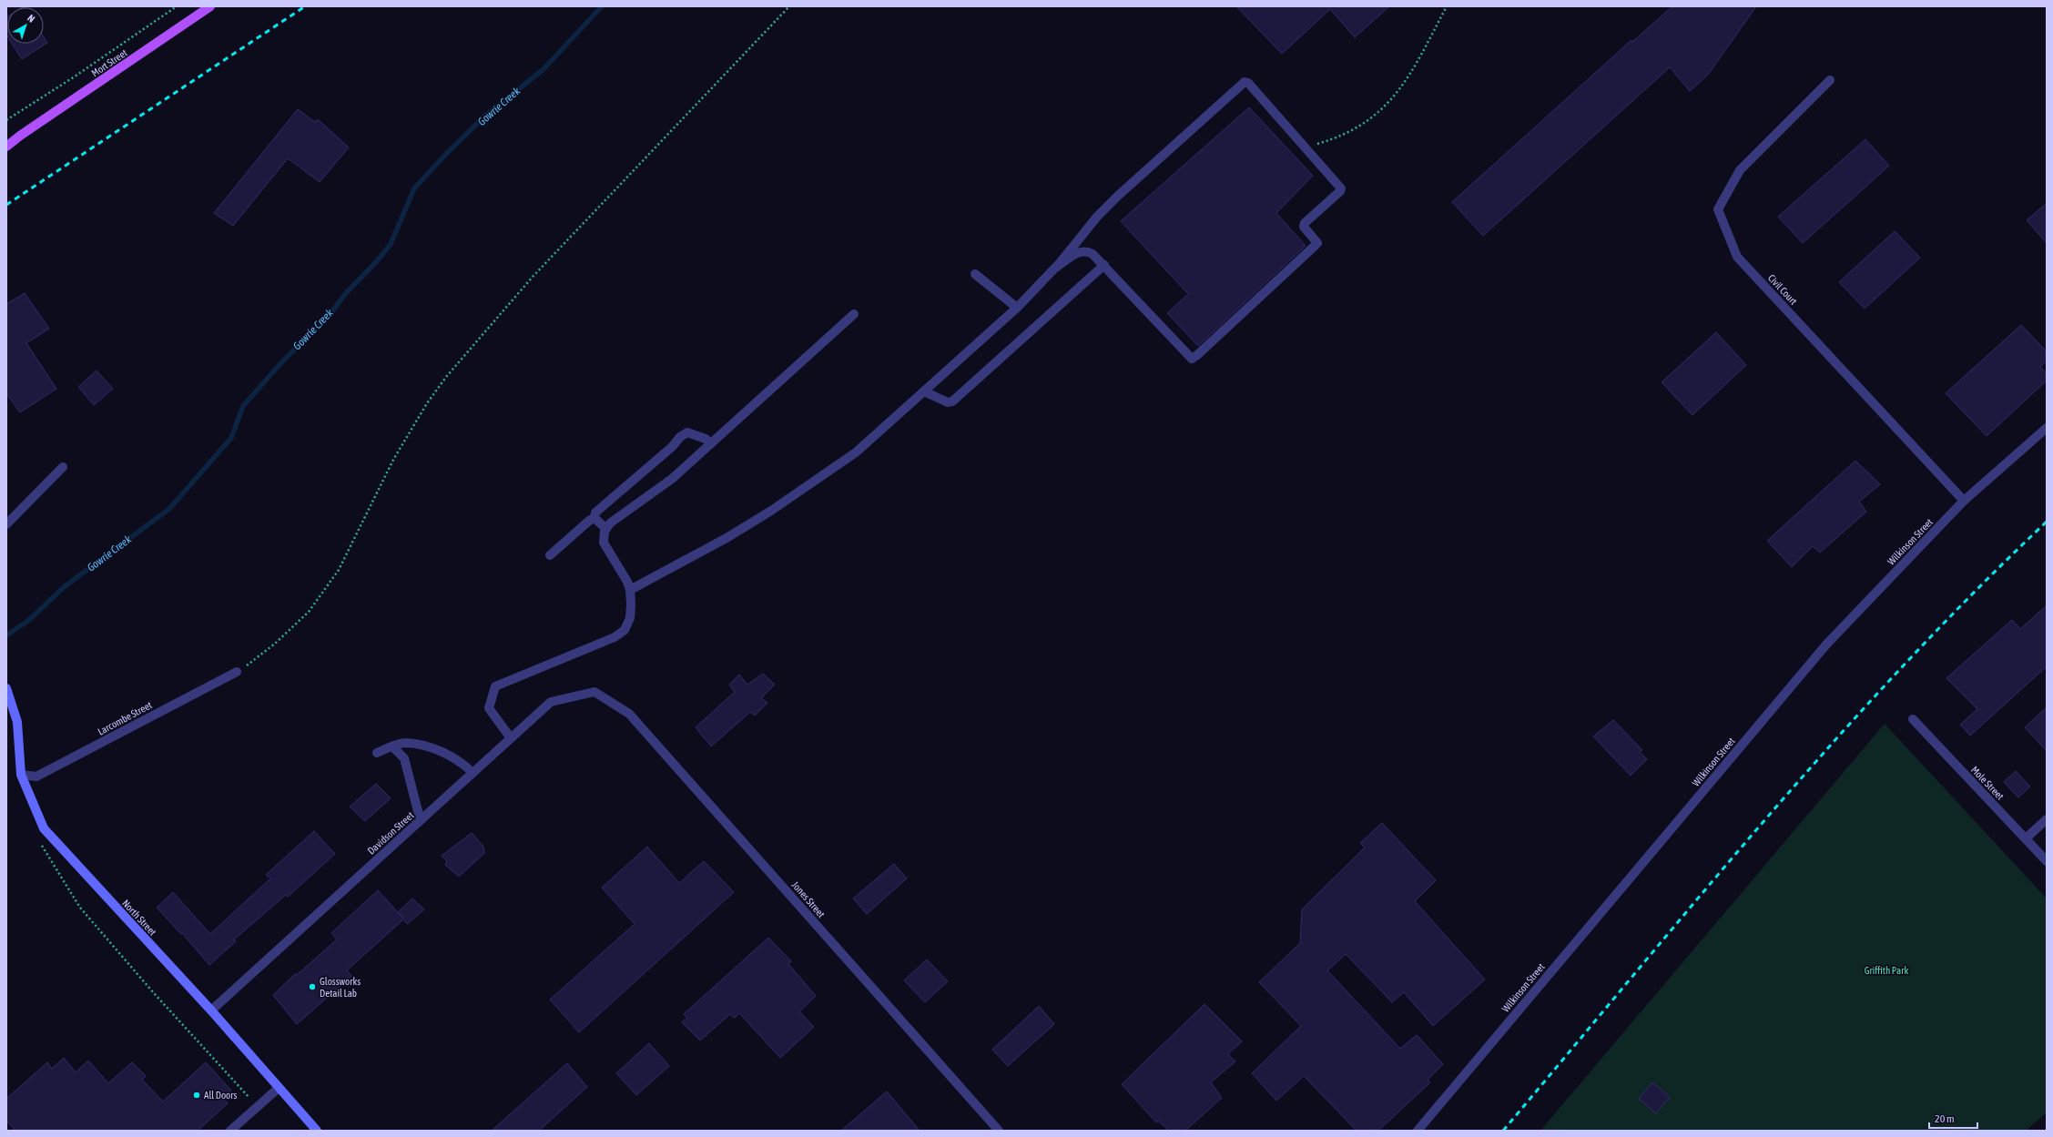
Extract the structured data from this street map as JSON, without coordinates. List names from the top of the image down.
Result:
{
  "streets": {
    "main road": ["Mort Street"],
    "street": [
      "Civil Court",
      "Wilkinson Street",
      "Larcombe Street",
      "Mole Street",
      "Davidson Street",
      "Jones Street",
      "North Street"
    ]
  },
  "crossings": [
    ["Civil Court", "Wilkinson Street"],
    ["Larcombe Street", "North Street"],
    ["Davidson Street", "Jones Street"],
    ["Davidson Street", "North Street"]
  ],
  "water": ["Gowrie Creek"],
  "parks": ["Griffith Park"],
  "places": ["Glossworks Detail Lab", "All Doors"],
  "scale_bar": "20 m",
  "north": "top right"
}
